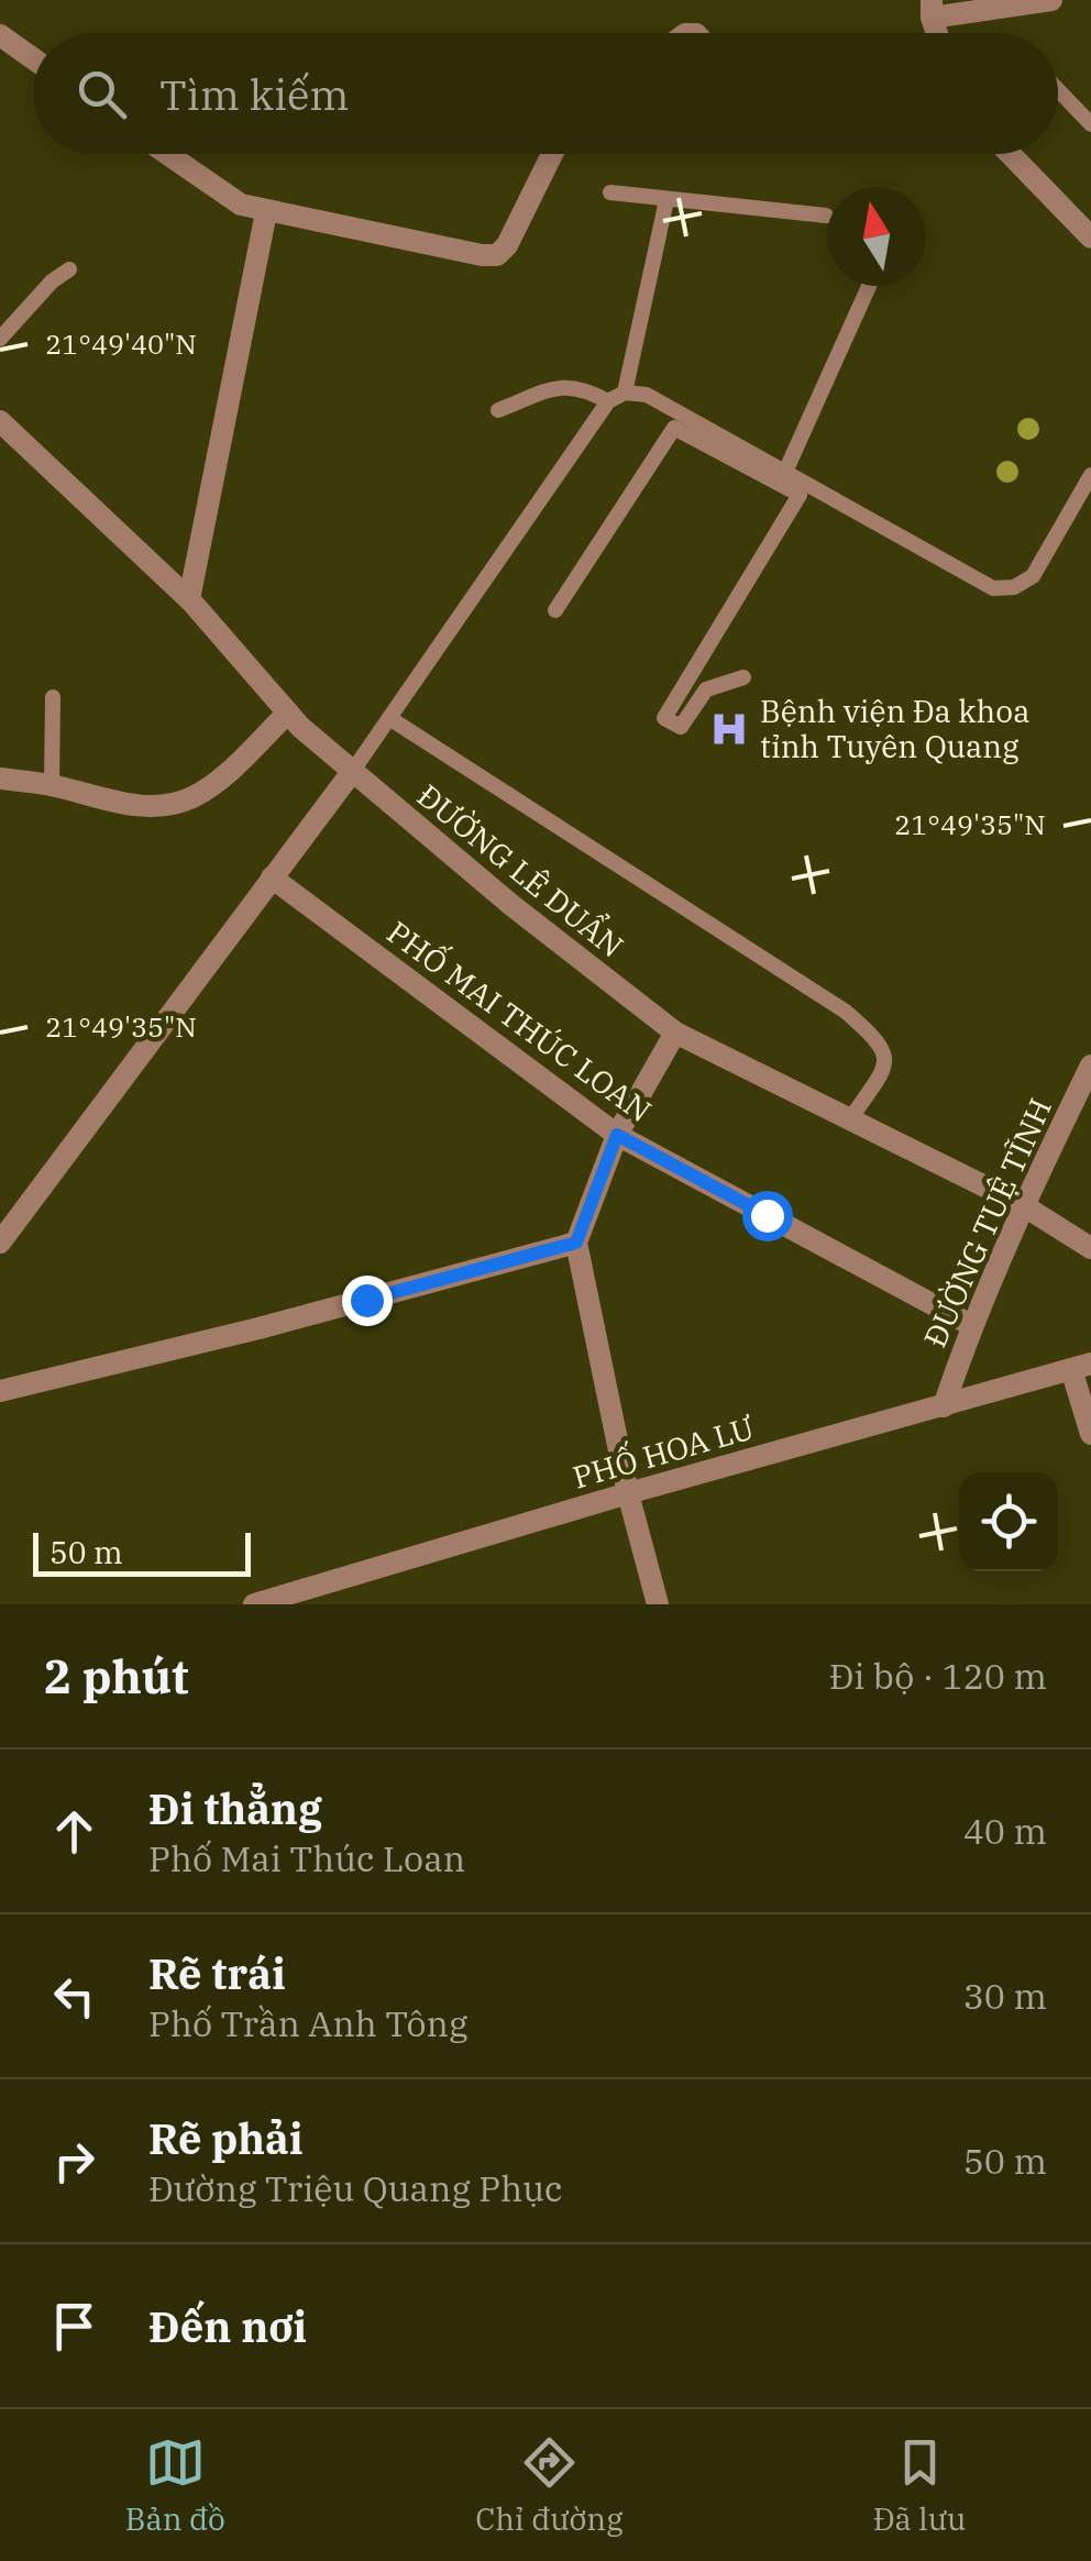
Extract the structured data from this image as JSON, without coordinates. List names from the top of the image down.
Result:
{
  "streets": {
    "street": [
      "ĐƯỜNG LÊ DUẨN",
      "PHỐ MAI THÚC LOAN",
      "ĐƯỜNG TUỆ TĨNH",
      "PHỐ HOA LƯ"
    ]
  },
  "crossings": [
    ["ĐƯỜNG LÊ DUẨN", "ĐƯỜNG TUỆ TĨNH"],
    ["PHỐ MAI THÚC LOAN", "ĐƯỜNG TUỆ TĨNH"],
    ["ĐƯỜNG TUỆ TĨNH", "PHỐ HOA LƯ"]
  ],
  "places": {
    "hospital": ["Bệnh viện Đa khoa tỉnh Tuyên Quang"]
  },
  "scale_bar": "50 m",
  "north": "top",
  "page": {
    "search": "Tìm kiếm",
    "scale": "50 m",
    "heading": ["2 phút", "Đi bộ · 120 m"],
    "list": [
      ["Đi thẳng", "Phố Mai Thúc Loan", "40 m"],
      ["Rẽ trái", "Phố Trần Anh Tông", "30 m"],
      ["Rẽ phải", "Đường Triệu Quang Phục", "50 m"],
      "Đến nơi"
    ],
    "nav": ["Bản đồ", "Chỉ đường", "Đã lưu"]
  },
  "coordinates": ["21°49'40\"N", "21°49'35\"N"]
}
